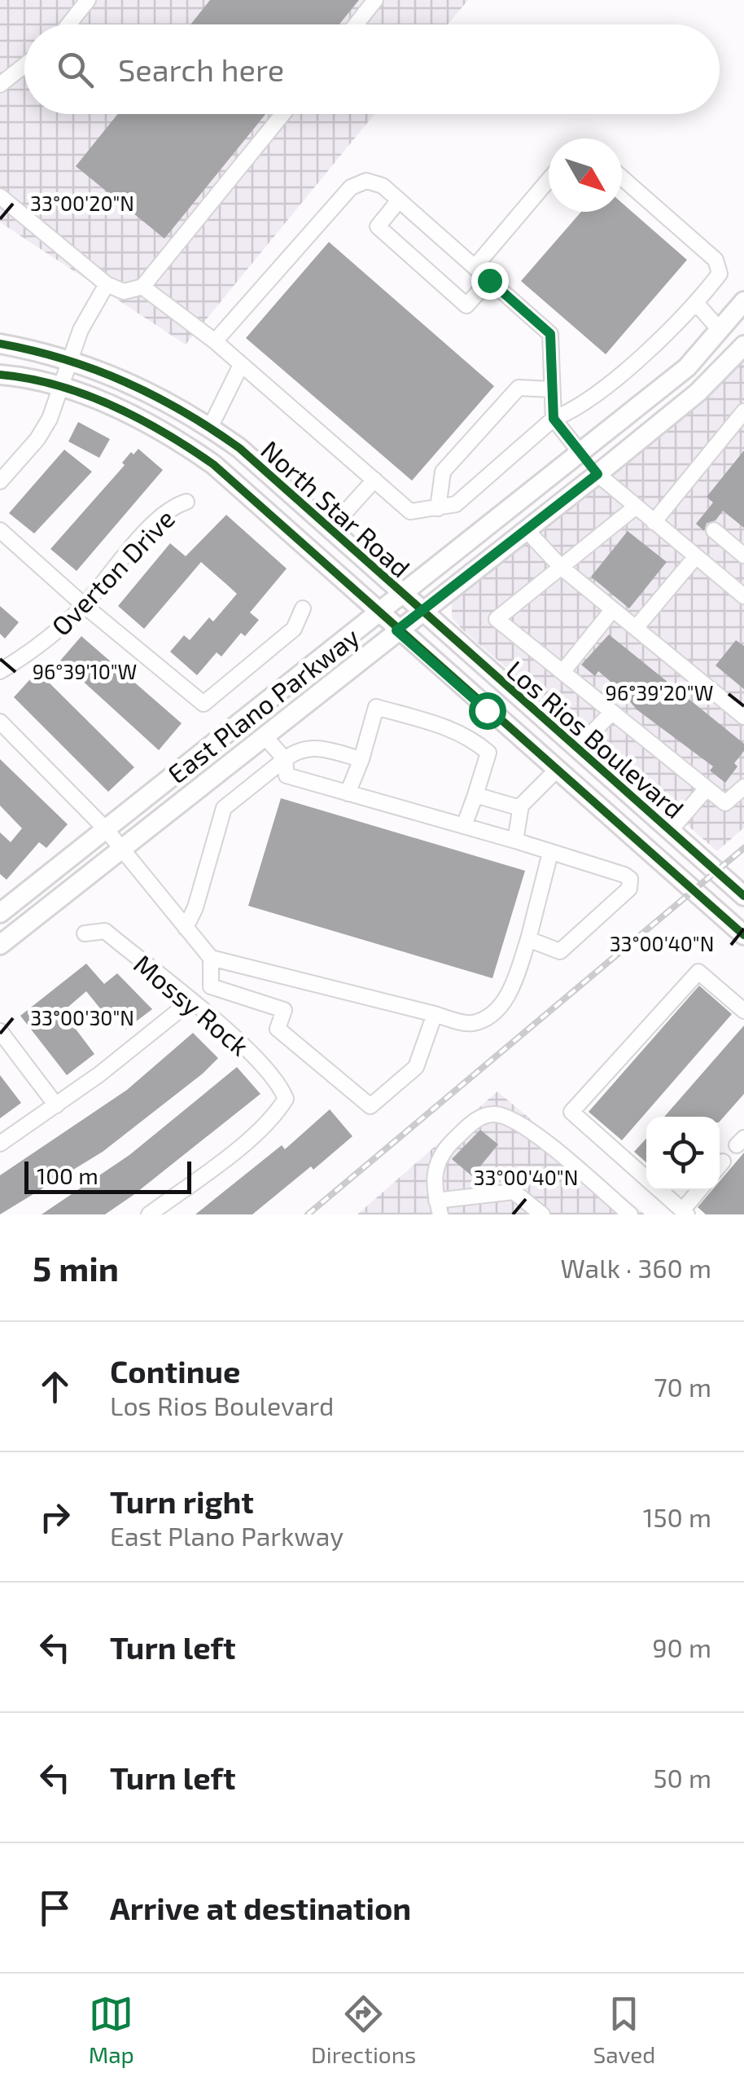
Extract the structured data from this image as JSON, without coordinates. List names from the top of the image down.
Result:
{
  "streets": {
    "main road": ["North Star Road", "East Plano Parkway", "Los Rios Boulevard"],
    "street": ["Overton Drive", "Mossy Rock"]
  },
  "crossings": [
    ["North Star Road", "East Plano Parkway"],
    ["North Star Road", "Los Rios Boulevard"],
    ["East Plano Parkway", "Los Rios Boulevard"]
  ],
  "scale_bar": "100 m",
  "north": "bottom right",
  "page": {
    "search": "Search here",
    "scale": "100 m",
    "heading": ["5 min", "Walk · 360 m"],
    "list": [
      ["Continue", "Los Rios Boulevard", "70 m"],
      ["Turn right", "East Plano Parkway", "150 m"],
      ["Turn left", "90 m"],
      ["Turn left", "50 m"],
      "Arrive at destination"
    ],
    "nav": ["Map", "Directions", "Saved"]
  },
  "coordinates": [
    "33°00'20\"N",
    "96°39'10\"W",
    "96°39'20\"W",
    "33°00'40\"N",
    "33°00'30\"N"
  ]
}
